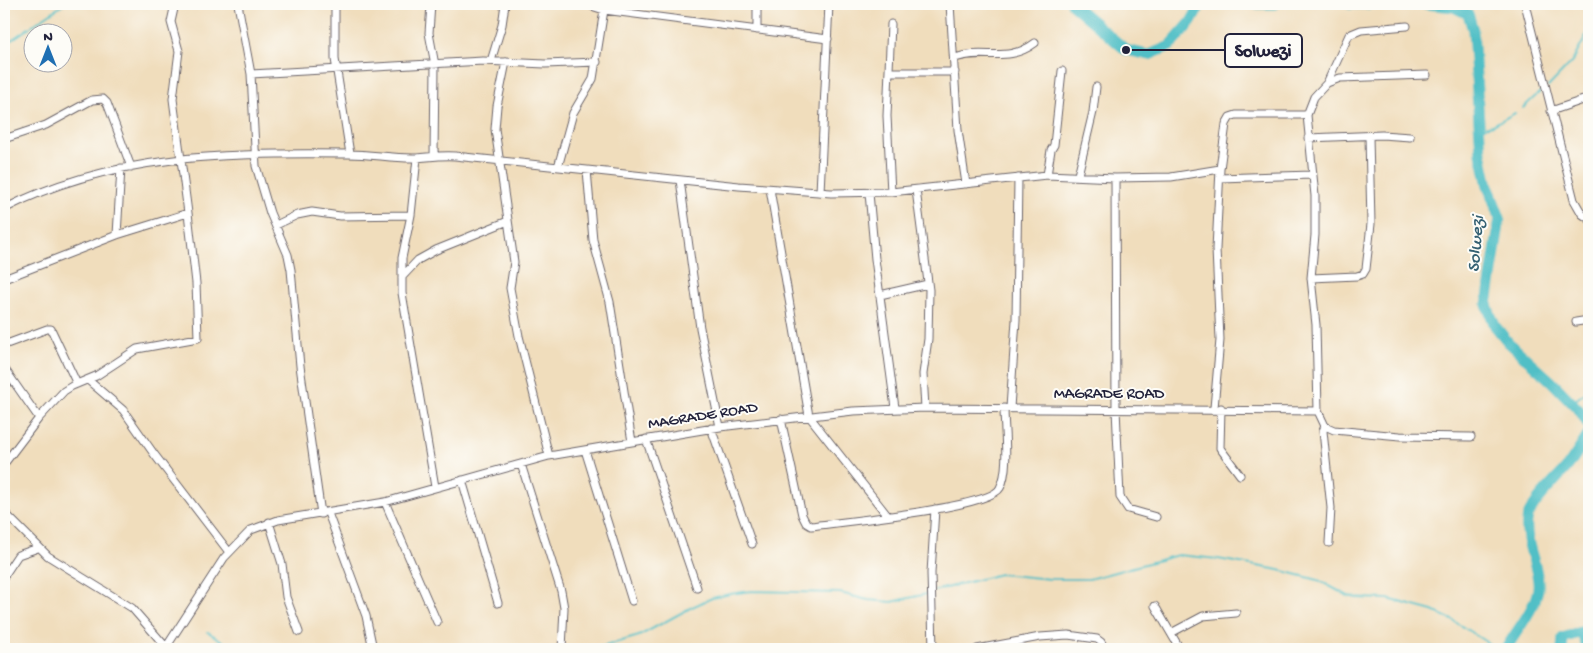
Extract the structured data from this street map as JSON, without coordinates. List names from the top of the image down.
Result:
{
  "streets": {
    "street": ["MAGRADE ROAD"]
  },
  "water": ["Solwezi"],
  "places": ["Solwezi"],
  "north": "top"
}
